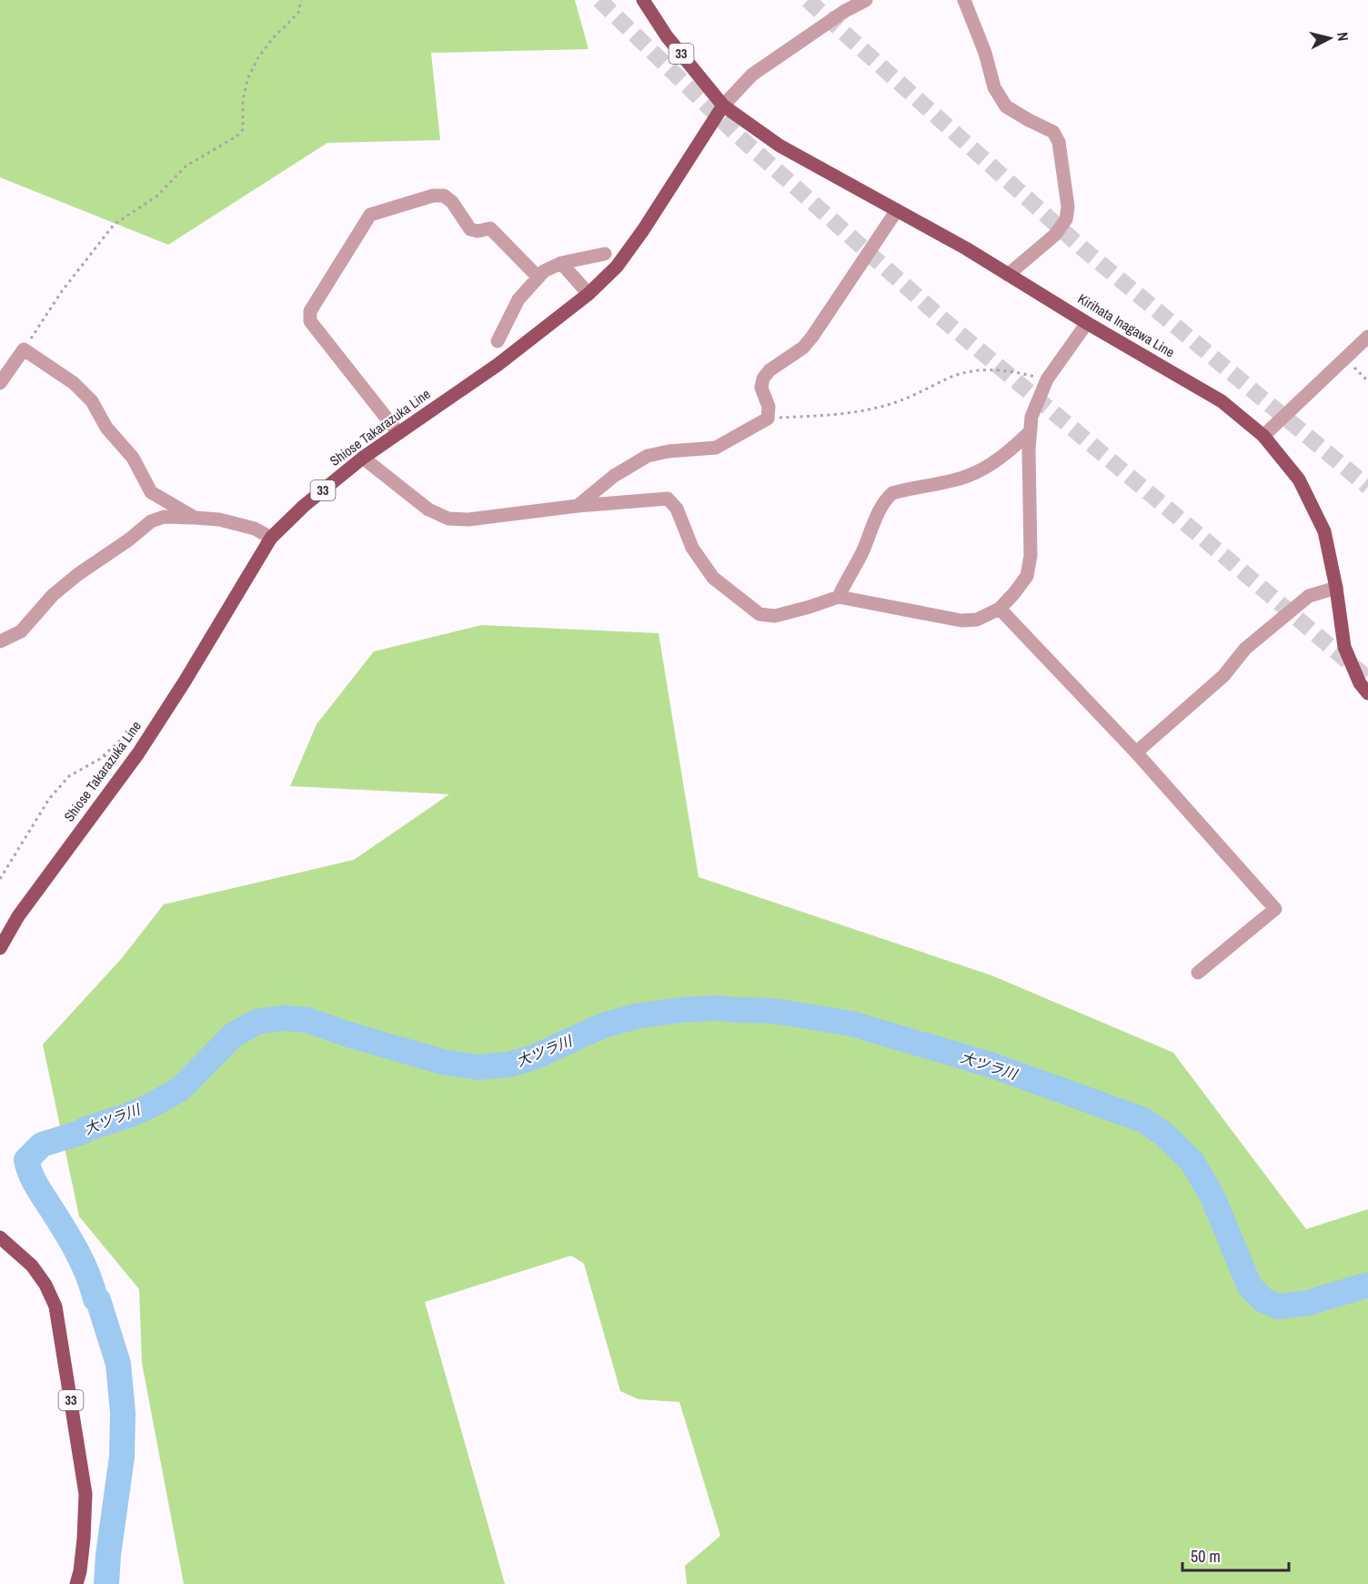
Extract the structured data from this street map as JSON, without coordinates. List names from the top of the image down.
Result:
{
  "streets": {
    "main road": ["33", "Kirihata Inagawa Line", "Shiose Takarazuka Line"]
  },
  "crossings": [
    ["33", "Kirihata Inagawa Line"],
    ["33", "Shiose Takarazuka Line"],
    ["Kirihata Inagawa Line", "Shiose Takarazuka Line"]
  ],
  "water": ["大ツラ川"],
  "scale_bar": "50 m",
  "north": "right"
}
